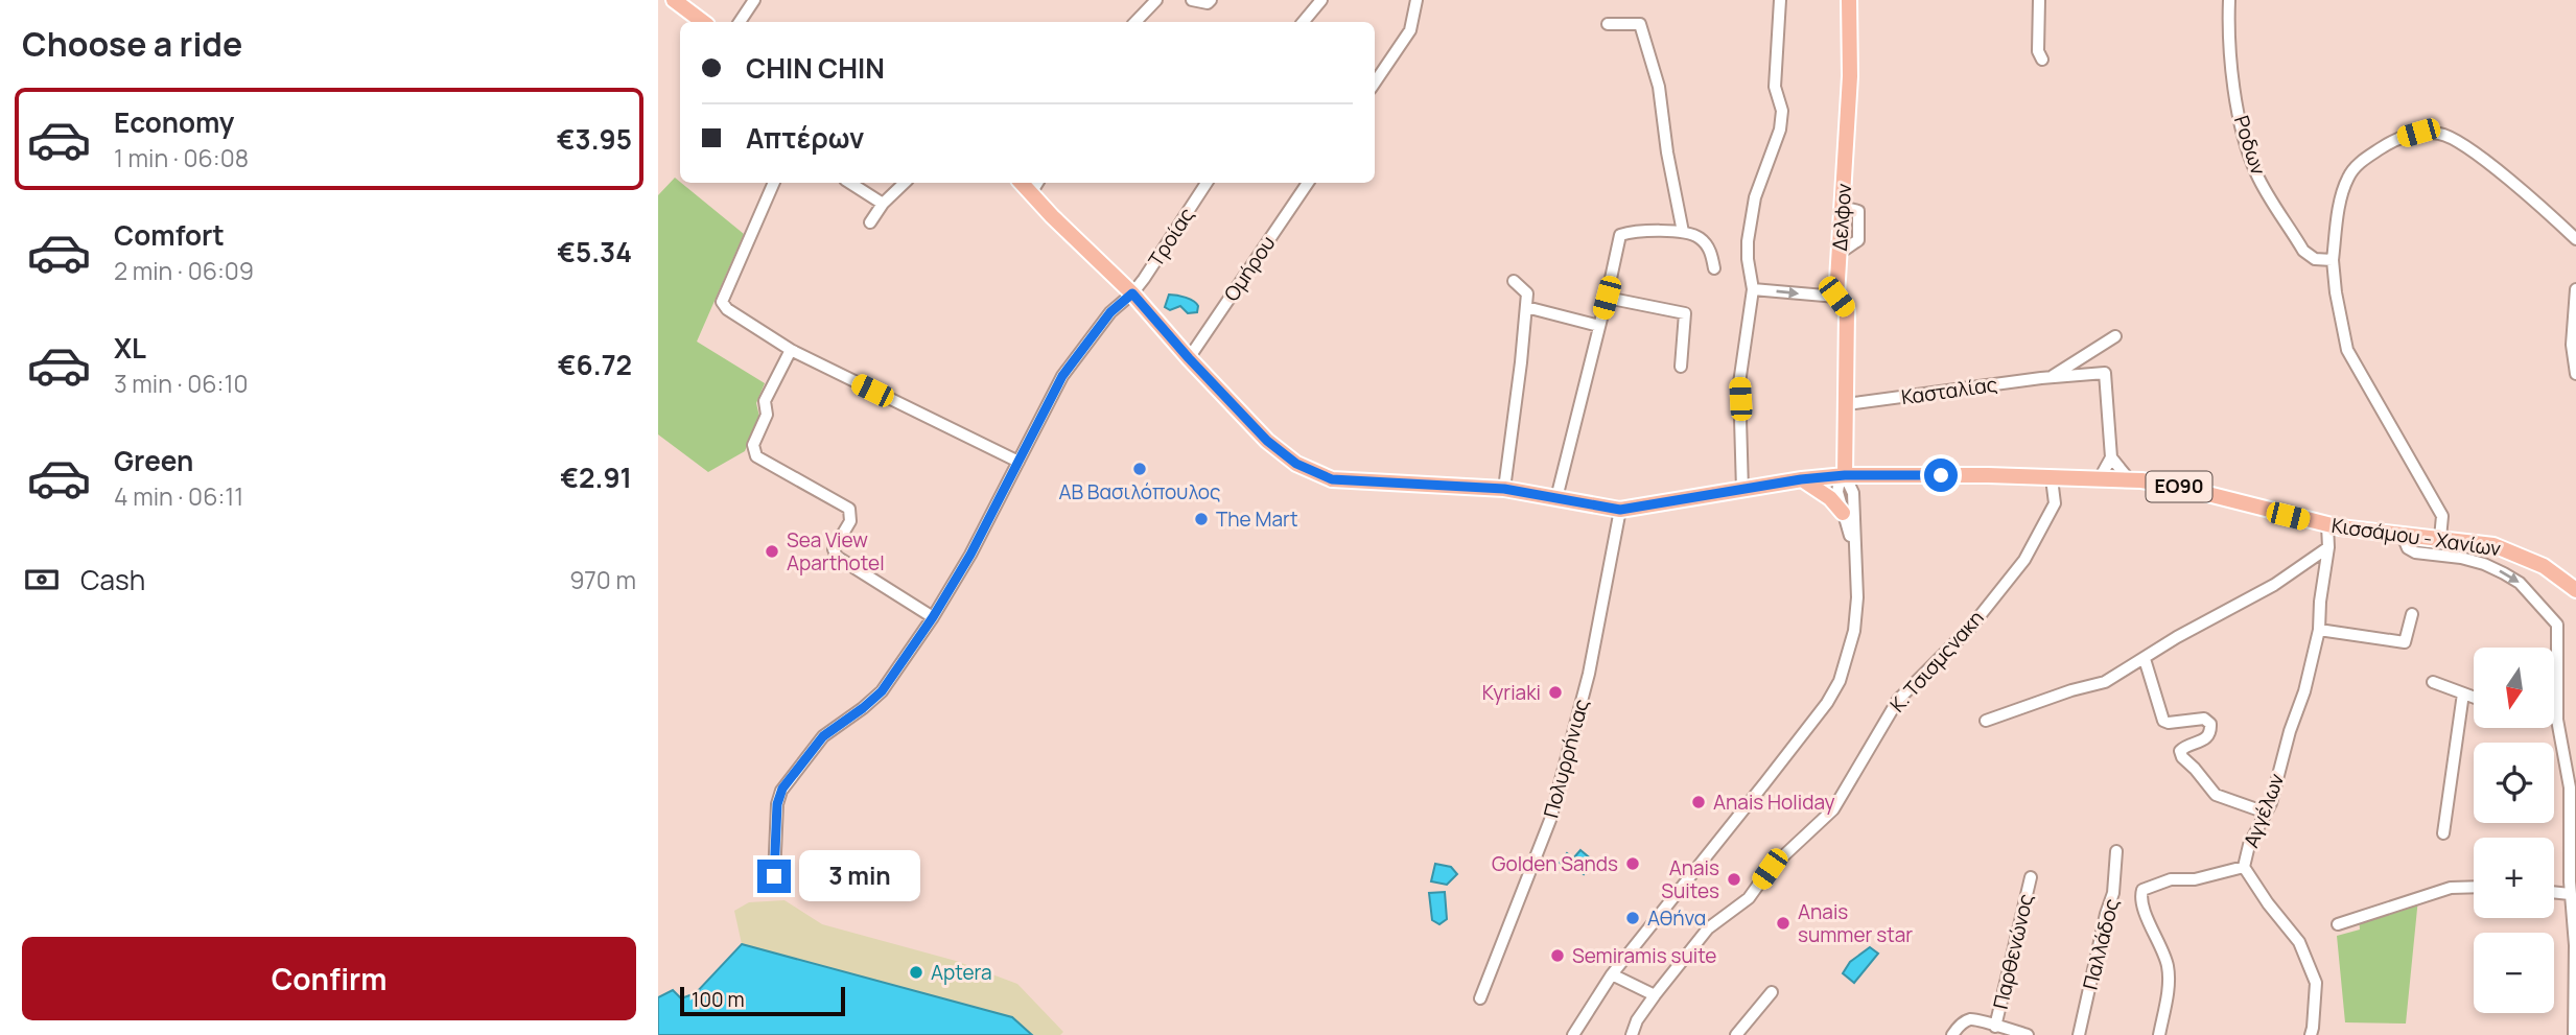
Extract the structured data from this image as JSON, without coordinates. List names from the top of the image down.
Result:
{
  "streets": {
    "main road": ["Δελφον", "ΕΟ90", "Κισσάμου - Χανίων"],
    "street": [
      "Ροδων",
      "Τροίας",
      "Ομήρου",
      "Κασταλίας",
      "Κ. Τσισμςνακη",
      "Πολυρρήνιας",
      "Αγγέλων",
      "Παλλάδος",
      "Παρθενώνος"
    ]
  },
  "crossings": [
    ["Δελφον", "Κασταλίας"],
    ["Δελφον", "Κισσάμου - Χανίων"],
    ["Τροίας", "Κισσάμου - Χανίων"],
    ["Ομήρου", "Κισσάμου - Χανίων"],
    ["Κισσάμου - Χανίων", "Κ. Τσισμςνακη"],
    ["Κισσάμου - Χανίων", "Πολυρρήνιας"],
    ["Κισσάμου - Χανίων", "Αγγέλων"]
  ],
  "places": [
    "ΑΒ Βασιλόπουλος",
    "The Mart",
    "Sea View Aparthotel",
    "Kyriaki",
    "Anais Holiday",
    "Golden Sands",
    "Anais Suites",
    "Αθήνα",
    "Anais summer star",
    "Semiramis suite",
    "Aptera"
  ],
  "scale_bar": "100 m",
  "north": "bottom",
  "page": {
    "heading": "Choose a ride",
    "banner": ["CHIN CHIN", "Απτέρων"],
    "list": [
      {
        "name": "Economy",
        "note": "1 min · 06:08",
        "value": "€3.95"
      },
      {
        "name": "Comfort",
        "note": "2 min · 06:09",
        "value": "€5.34"
      },
      {
        "name": "XL",
        "note": "3 min · 06:10",
        "value": "€6.72"
      },
      {
        "name": "Green",
        "note": "4 min · 06:11",
        "value": "€2.91"
      }
    ],
    "pay": ["Cash", "970 m"],
    "map_buttons": ["+", "−"],
    "bubble": "3 min",
    "buttons": "Confirm",
    "scale": "100 m"
  }
}
